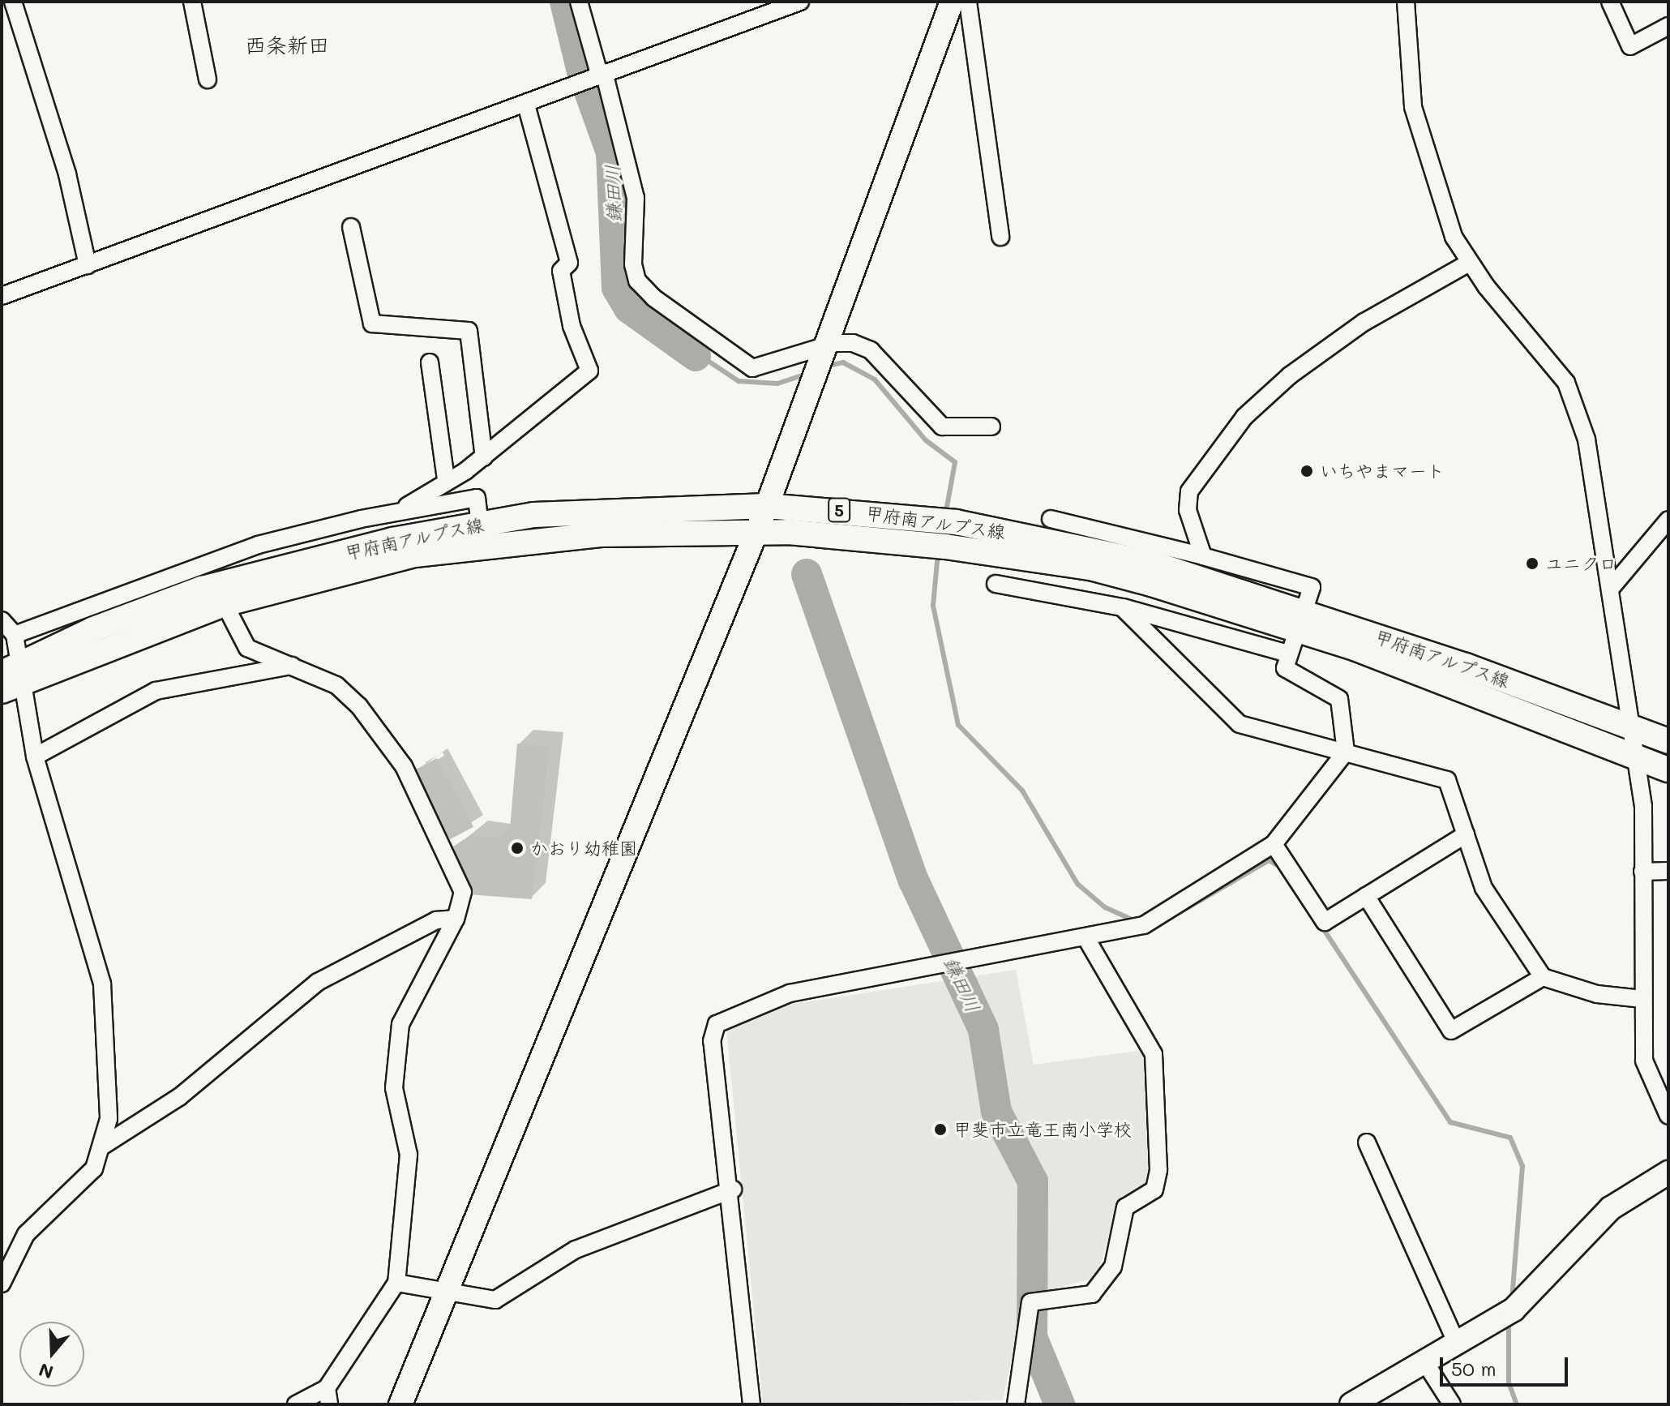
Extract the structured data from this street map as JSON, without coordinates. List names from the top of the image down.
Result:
{
  "streets": {
    "main road": ["5", "甲府南アルプス線"]
  },
  "districts": ["西条新田"],
  "water": ["鎌田川"],
  "places": [
    "いちやまマート",
    "ユニクロ",
    "かおり幼稚園",
    "甲斐市立竜王南小学校"
  ],
  "scale_bar": "50 m",
  "north": "bottom"
}
